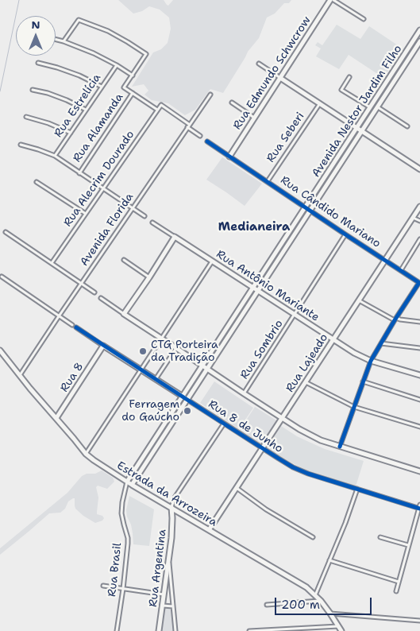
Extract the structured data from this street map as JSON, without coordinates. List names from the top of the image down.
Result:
{
  "streets": {
    "main road": [
      "Rua Edmundo Schwcrow",
      "Avenida Nestor Jardim Filho",
      "Rua Antônio Mariante",
      "Rua Lajeado",
      "Rua 8",
      "Rua 8 de Junho",
      "Estrada da Arrozeira",
      "Rua Argentina"
    ],
    "street": [
      "Rua Estrelícia",
      "Rua Alamanda",
      "Rua Seberi",
      "Rua Alecrim Dourado",
      "Rua Cândido Mariano",
      "Avenida Florida",
      "Rua Sombrio",
      "Rua Brasil"
    ]
  },
  "crossings": [
    ["Rua Edmundo Schwcrow", "Rua Cândido Mariano"],
    ["Avenida Nestor Jardim Filho", "Rua Cândido Mariano"],
    ["Avenida Nestor Jardim Filho", "Rua Antônio Mariante"],
    ["Avenida Nestor Jardim Filho", "Rua 8 de Junho"],
    ["Avenida Nestor Jardim Filho", "Estrada da Arrozeira"],
    ["Avenida Nestor Jardim Filho", "Rua Brasil"],
    ["Rua Seberi", "Rua Cândido Mariano"],
    ["Rua Alecrim Dourado", "Avenida Florida"],
    ["Rua Cândido Mariano", "Rua Sombrio"],
    ["Rua Cândido Mariano", "Rua Lajeado"],
    ["Avenida Florida", "Estrada da Arrozeira"],
    ["Rua Antônio Mariante", "Rua Sombrio"],
    ["Rua Antônio Mariante", "Rua Lajeado"],
    ["Rua Lajeado", "Rua 8 de Junho"],
    ["Rua Lajeado", "Estrada da Arrozeira"],
    ["Rua 8", "Rua 8 de Junho"],
    ["Rua 8", "Estrada da Arrozeira"],
    ["Estrada da Arrozeira", "Rua Argentina"],
    ["Estrada da Arrozeira", "Rua Brasil"]
  ],
  "districts": ["Medianeira"],
  "places": ["CTG Porteira da Tradição", "Ferragem do Gaúcho"],
  "scale_bar": "200 m",
  "north": "top"
}
